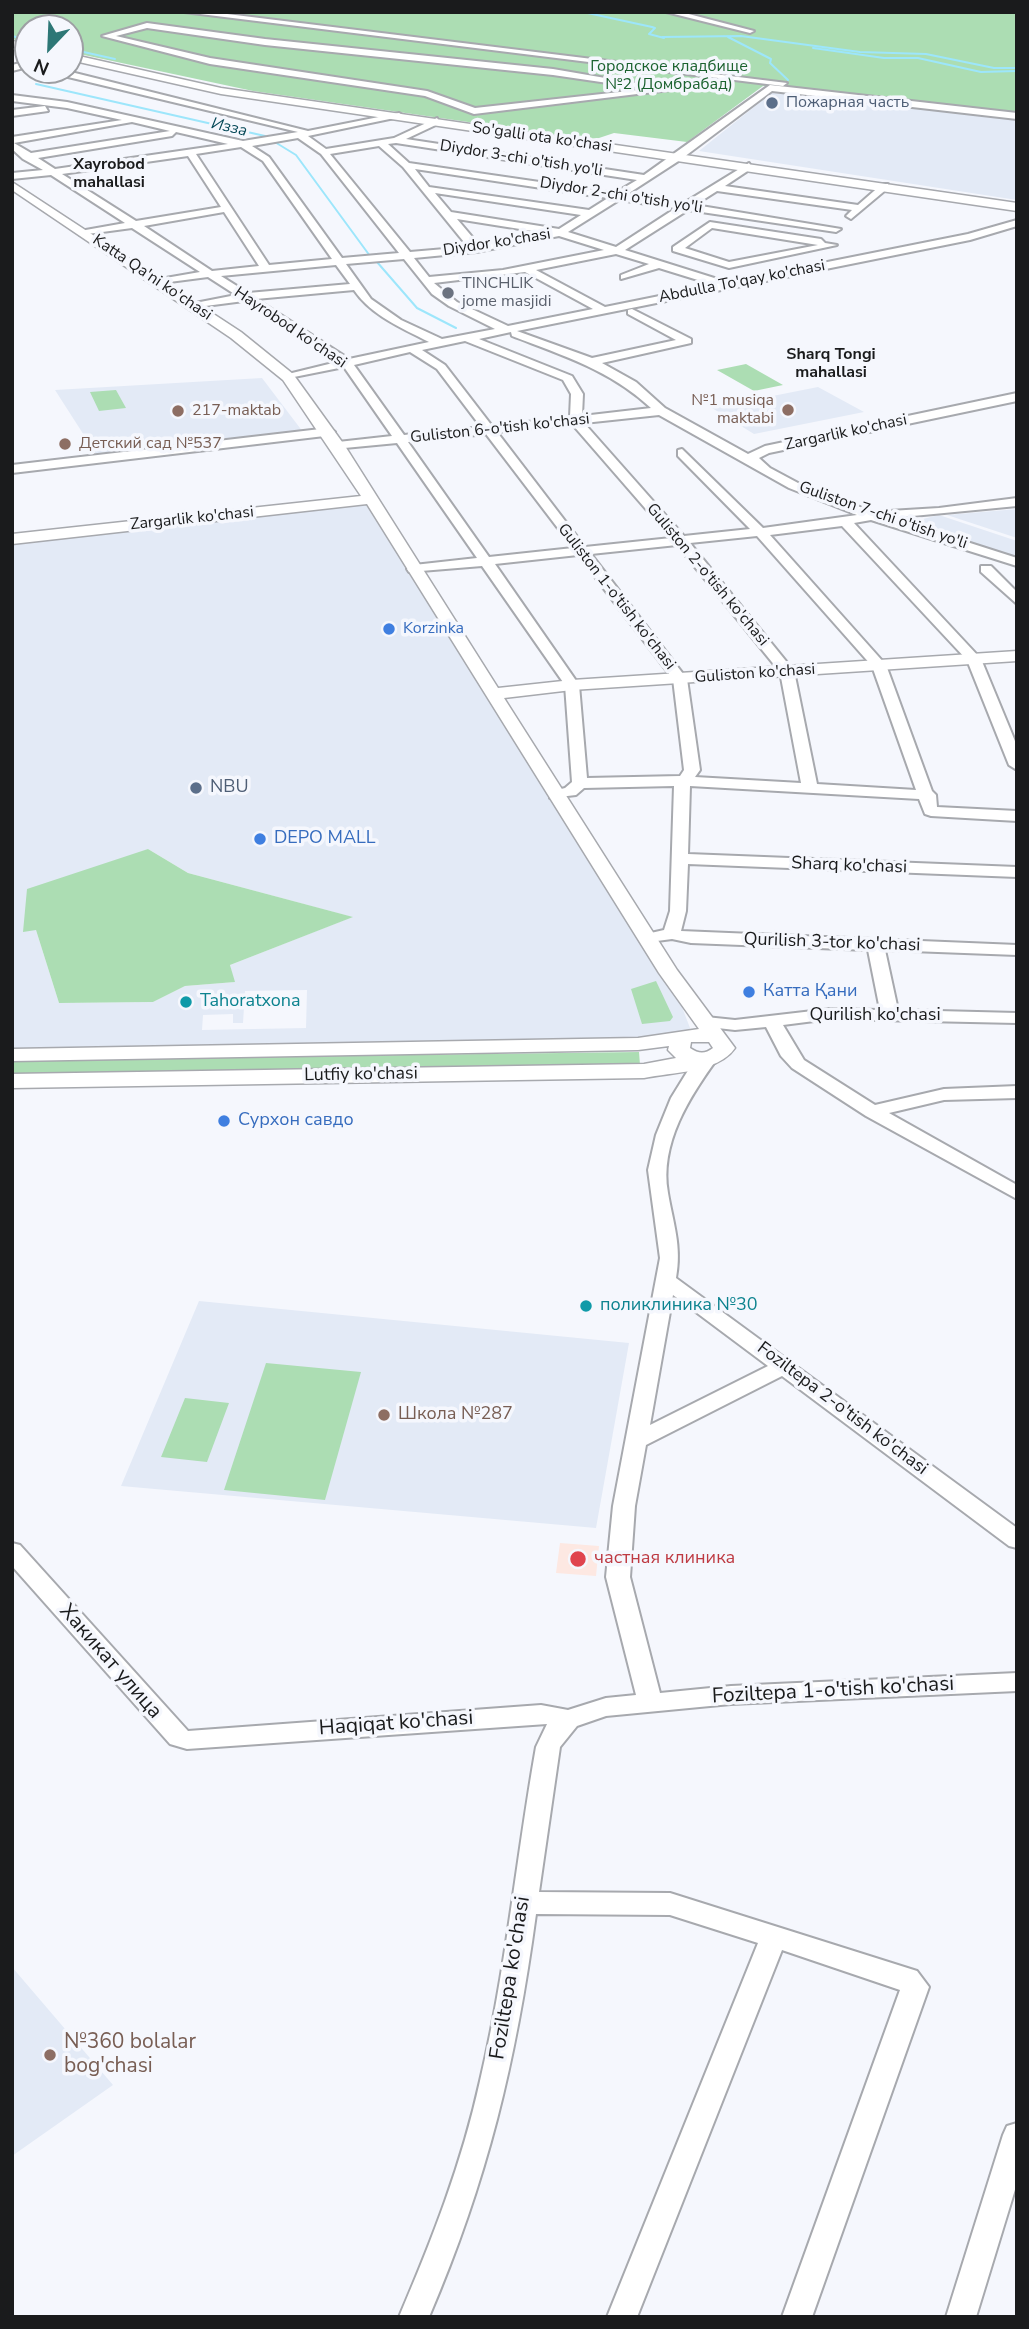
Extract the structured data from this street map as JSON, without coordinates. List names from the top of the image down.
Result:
{
  "streets": {
    "main road": [
      "So'galli ota ko'chasi",
      "Katta Qa'ni ko'chasi",
      "Zargarlik ko'chasi",
      "Guliston ko'chasi",
      "Lutfiy ko'chasi"
    ],
    "street": [
      "Diydor 3-chi o'tish yo'li",
      "Diydor 2-chi o'tish yo'li",
      "Diydor ko'chasi",
      "Abdulla To'qay ko'chasi",
      "Hayrobod ko'chasi",
      "Guliston 6-o'tish ko'chasi",
      "Guliston 7-chi o'tish yo'li",
      "Guliston 2-o'tish ko'chasi",
      "Guliston 1-o'tish ko'chasi",
      "Sharq ko'chasi",
      "Qurilish 3-tor ko'chasi",
      "Qurilish ko'chasi",
      "Foziltepa 2-o'tish ko'chasi",
      "Хакикат улица",
      "Foziltepa 1-o'tish ko'chasi",
      "Haqiqat ko'chasi",
      "Foziltepa ko'chasi"
    ]
  },
  "crossings": [
    ["So'galli ota ko'chasi", "Diydor ko'chasi"],
    ["Diydor 3-chi o'tish yo'li", "Diydor ko'chasi"],
    ["Diydor 2-chi o'tish yo'li", "Diydor ko'chasi"],
    ["Diydor ko'chasi", "Katta Qa'ni ko'chasi"],
    ["Diydor ko'chasi", "Hayrobod ko'chasi"],
    ["Diydor ko'chasi", "Guliston 7-chi o'tish yo'li"],
    ["Katta Qa'ni ko'chasi", "Abdulla To'qay ko'chasi"],
    ["Katta Qa'ni ko'chasi", "Guliston 6-o'tish ko'chasi"],
    ["Katta Qa'ni ko'chasi", "Zargarlik ko'chasi"],
    ["Katta Qa'ni ko'chasi", "Guliston ko'chasi"],
    ["Katta Qa'ni ko'chasi", "Qurilish 3-tor ko'chasi"],
    ["Katta Qa'ni ko'chasi", "Qurilish ko'chasi"],
    ["Katta Qa'ni ko'chasi", "Lutfiy ko'chasi"],
    ["Abdulla To'qay ko'chasi", "Hayrobod ko'chasi"],
    ["Abdulla To'qay ko'chasi", "Guliston 7-chi o'tish yo'li"],
    ["Abdulla To'qay ko'chasi", "Guliston 1-o'tish ko'chasi"],
    ["Hayrobod ko'chasi", "Guliston 6-o'tish ko'chasi"],
    ["Hayrobod ko'chasi", "Guliston ko'chasi"],
    ["Guliston 6-o'tish ko'chasi", "Guliston 7-chi o'tish yo'li"],
    ["Guliston 6-o'tish ko'chasi", "Guliston 2-o'tish ko'chasi"],
    ["Guliston 6-o'tish ko'chasi", "Guliston 1-o'tish ko'chasi"],
    ["Guliston 2-o'tish ko'chasi", "Guliston ko'chasi"],
    ["Guliston 1-o'tish ko'chasi", "Guliston ko'chasi"],
    ["Guliston 1-o'tish ko'chasi", "Sharq ko'chasi"],
    ["Guliston 1-o'tish ko'chasi", "Qurilish 3-tor ko'chasi"],
    ["Qurilish ko'chasi", "Lutfiy ko'chasi"],
    ["Хакикат улица", "Haqiqat ko'chasi"],
    ["Haqiqat ko'chasi", "Foziltepa ko'chasi"]
  ],
  "districts": ["Xayrobod mahallasi", "Sharq Tongi mahallasi"],
  "water": ["Изза"],
  "parks": ["Городское кладбище №2 (Домбрабад)"],
  "places": [
    "Пожарная часть",
    "TINCHLIK jome masjidi",
    "№1 musiqa maktabi",
    "217-maktab",
    "Детский сад №537",
    "Korzinka",
    "NBU",
    "DEPO MALL",
    "Катта Қани",
    "Tahoratxona",
    "Сурхон савдо",
    "поликлиника №30",
    "Школа №287",
    "частная клиника",
    "№360 bolalar bog'chasi"
  ],
  "north": "bottom left"
}
